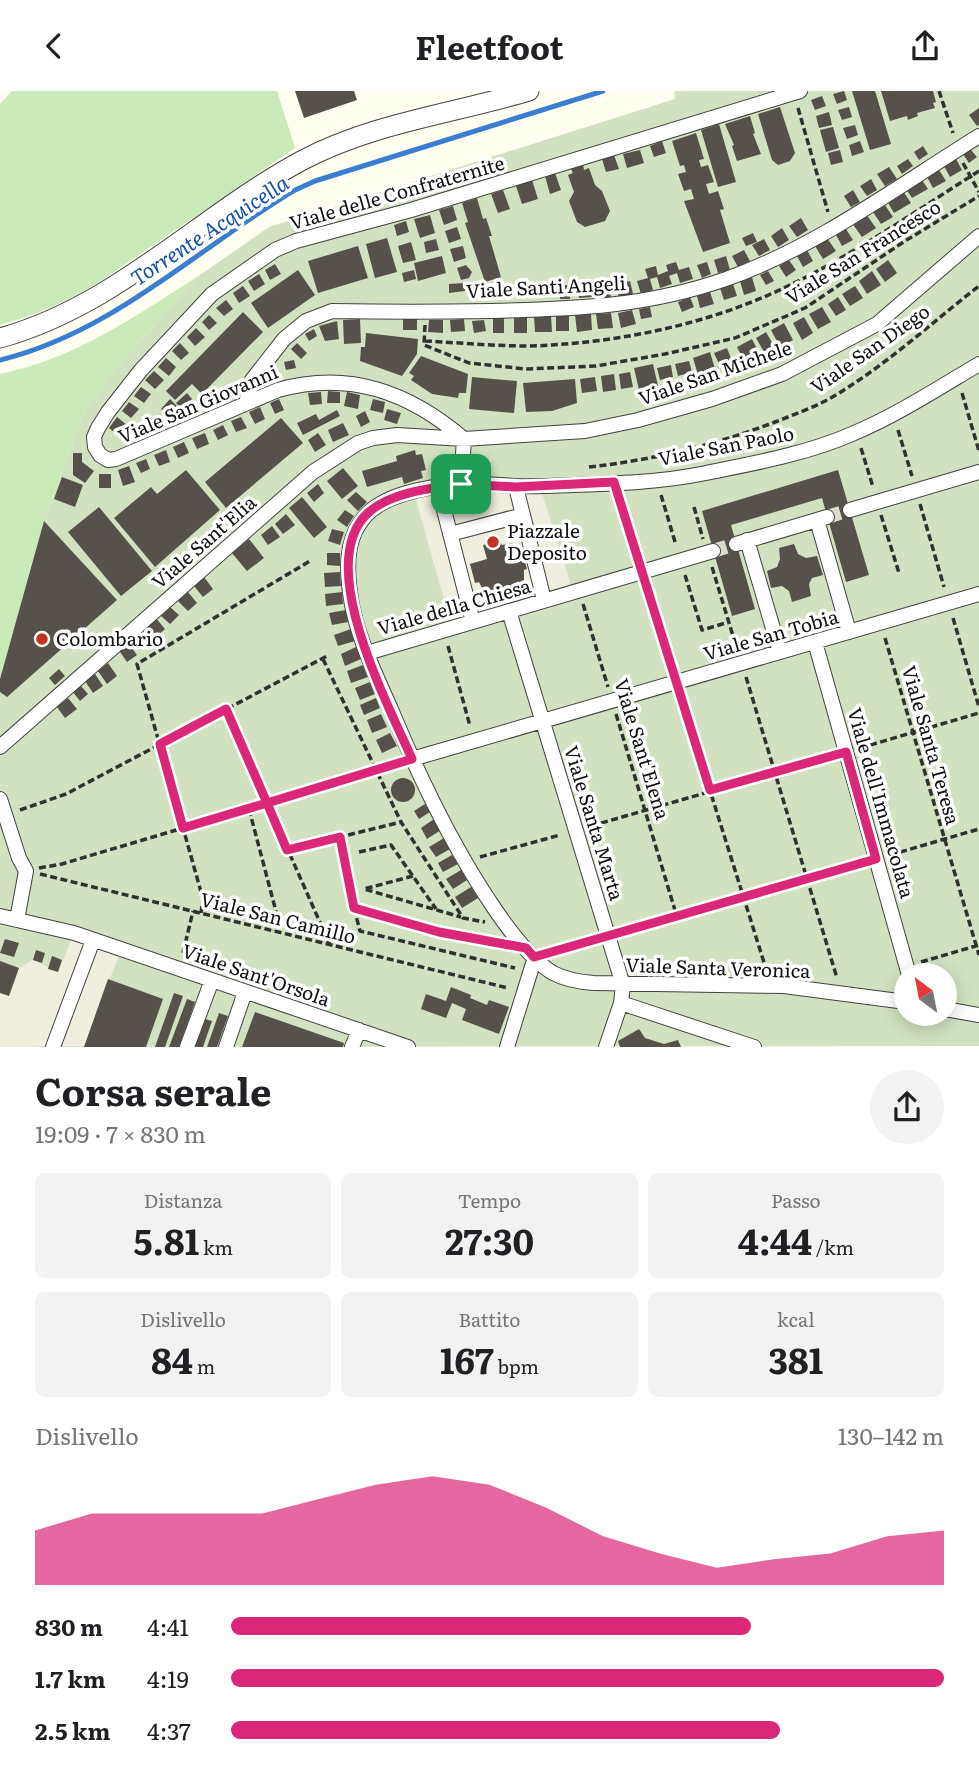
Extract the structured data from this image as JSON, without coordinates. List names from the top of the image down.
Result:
{
  "streets": {
    "street": [
      "Viale delle Confraternite",
      "Viale Santi Angeli",
      "Viale San Michele",
      "Viale San Giovanni",
      "Viale San Paolo",
      "Viale Sant'Elia",
      "Viale della Chiesa",
      "Viale San Tobia",
      "Viale dell'Immacolata",
      "Viale Santa Marta",
      "Viale Santa Veronica",
      "Viale Sant'Orsola"
    ],
    "path": [
      "Viale San Francesco",
      "Viale San Diego",
      "Viale Santa Teresa",
      "Viale Sant'Elena",
      "Viale San Camillo"
    ]
  },
  "crossings": [
    ["Viale delle Confraternite", "Viale San Giovanni"],
    ["Viale San Francesco", "Viale Santi Angeli"],
    ["Viale Santi Angeli", "Viale San Giovanni"],
    ["Viale San Michele", "Viale San Giovanni"],
    ["Viale San Michele", "Viale Sant'Elia"],
    ["Viale San Giovanni", "Viale Sant'Elia"],
    ["Viale San Paolo", "Viale della Chiesa"],
    ["Viale San Paolo", "Viale Santa Veronica"],
    ["Viale della Chiesa", "Viale Sant'Elena"],
    ["Viale della Chiesa", "Viale Santa Marta"],
    ["Viale della Chiesa", "Viale Santa Veronica"],
    ["Viale San Tobia", "Viale Santa Teresa"],
    ["Viale San Tobia", "Viale Sant'Elena"],
    ["Viale San Tobia", "Viale dell'Immacolata"],
    ["Viale San Tobia", "Viale Santa Marta"],
    ["Viale San Tobia", "Viale Santa Veronica"],
    ["Viale Santa Marta", "Viale Santa Veronica"]
  ],
  "water": ["Torrente Acquicella"],
  "places": ["Piazzale Deposito", "Colombario"],
  "north": "top left",
  "page": {
    "header": "Fleetfoot",
    "heading": ["Corsa serale", "19:09 · 7 × 830 m"],
    "stats": [
      ["Distanza", "5.81 km"],
      ["Tempo", "27:30"],
      ["Passo", "4:44 /km"],
      ["Dislivello", "84 m"],
      ["Battito", "167 bpm"],
      ["kcal", "381"]
    ],
    "chart": ["Dislivello", "130–142 m"],
    "list": [
      {
        "name": "830 m",
        "note": "4:41"
      },
      {
        "name": "1.7 km",
        "note": "4:19"
      },
      {
        "name": "2.5 km",
        "note": "4:37"
      }
    ]
  }
}
